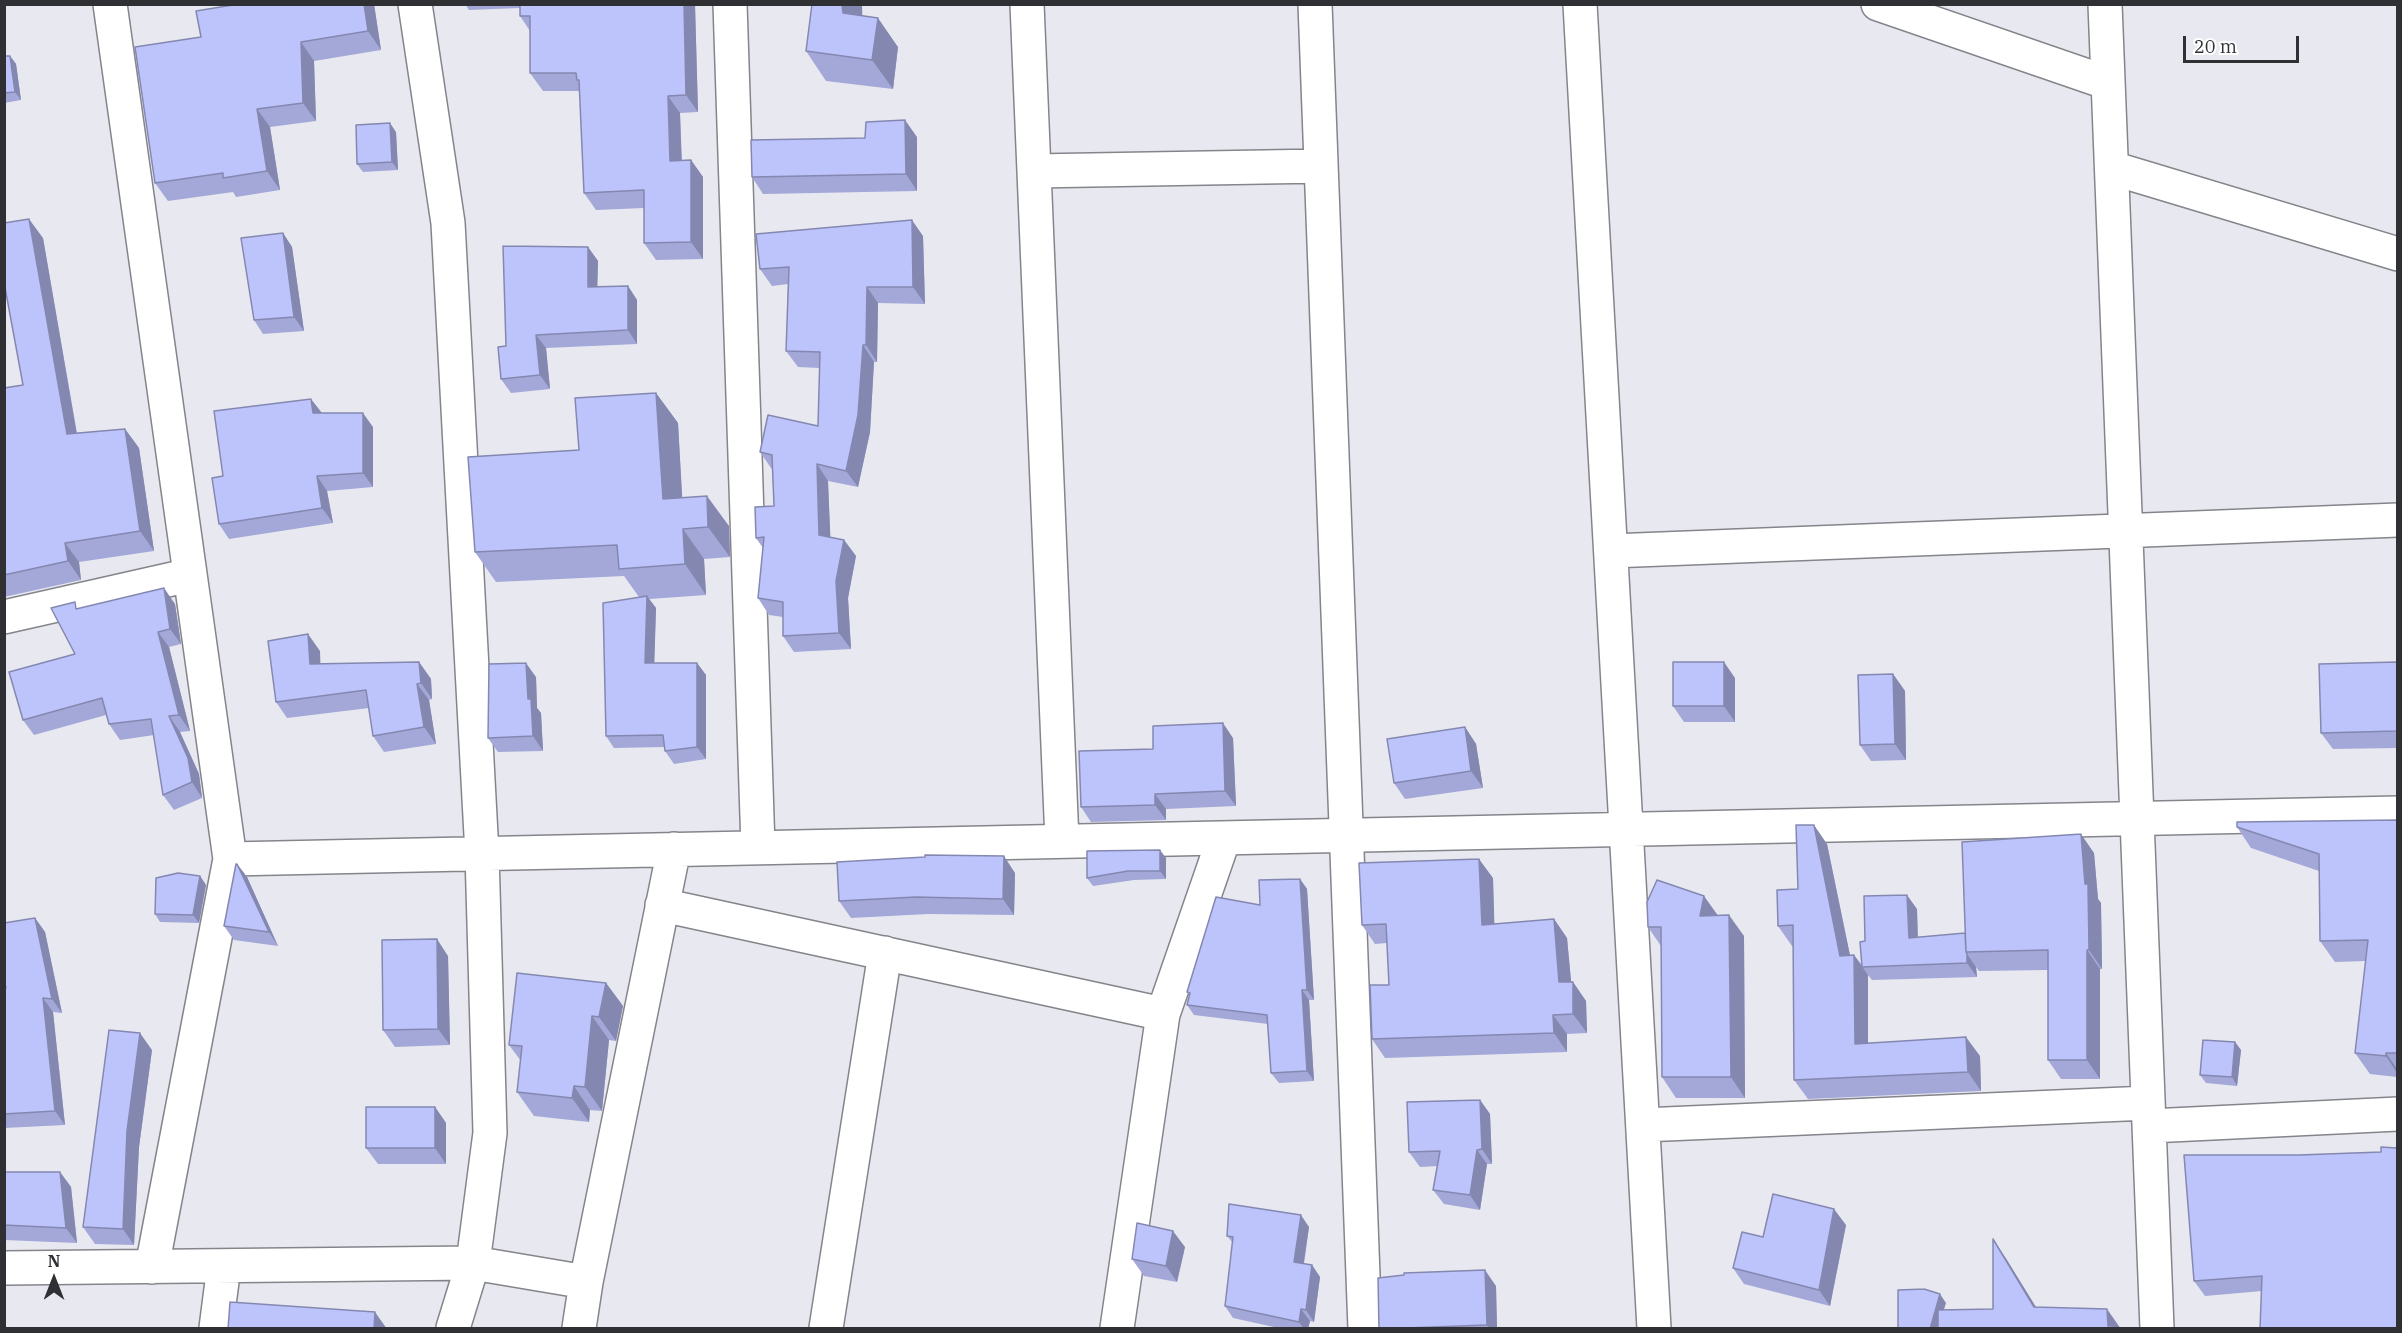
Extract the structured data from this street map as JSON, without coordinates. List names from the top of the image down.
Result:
{
  "scale_bar": "20 m",
  "north": "top"
}
